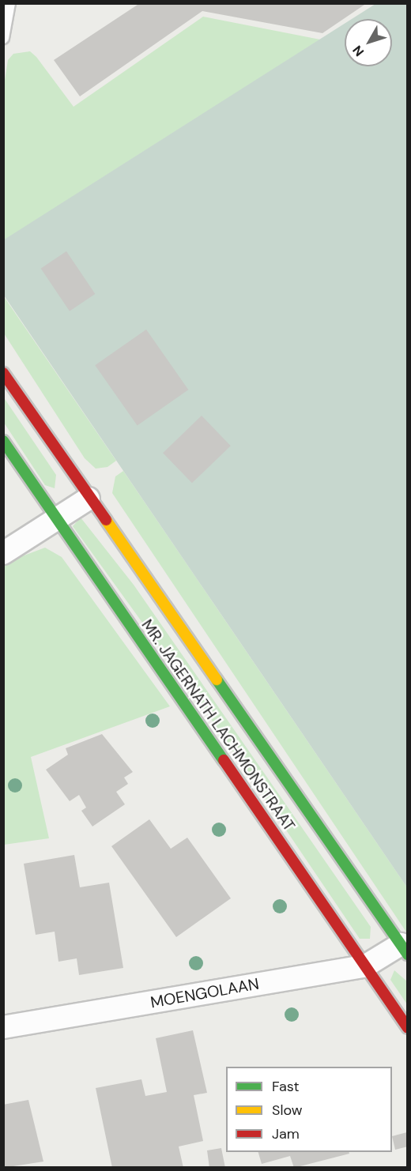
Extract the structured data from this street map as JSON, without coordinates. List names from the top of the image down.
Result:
{
  "streets": {
    "main road": ["MR. JAGERNATH LACHMONSTRAAT"],
    "street": ["MOENGOLAAN"]
  },
  "crossings": [
    ["MR. JAGERNATH LACHMONSTRAAT", "MOENGOLAAN"]
  ],
  "legend": ["Fast", "Slow", "Jam"],
  "north": "bottom left"
}
